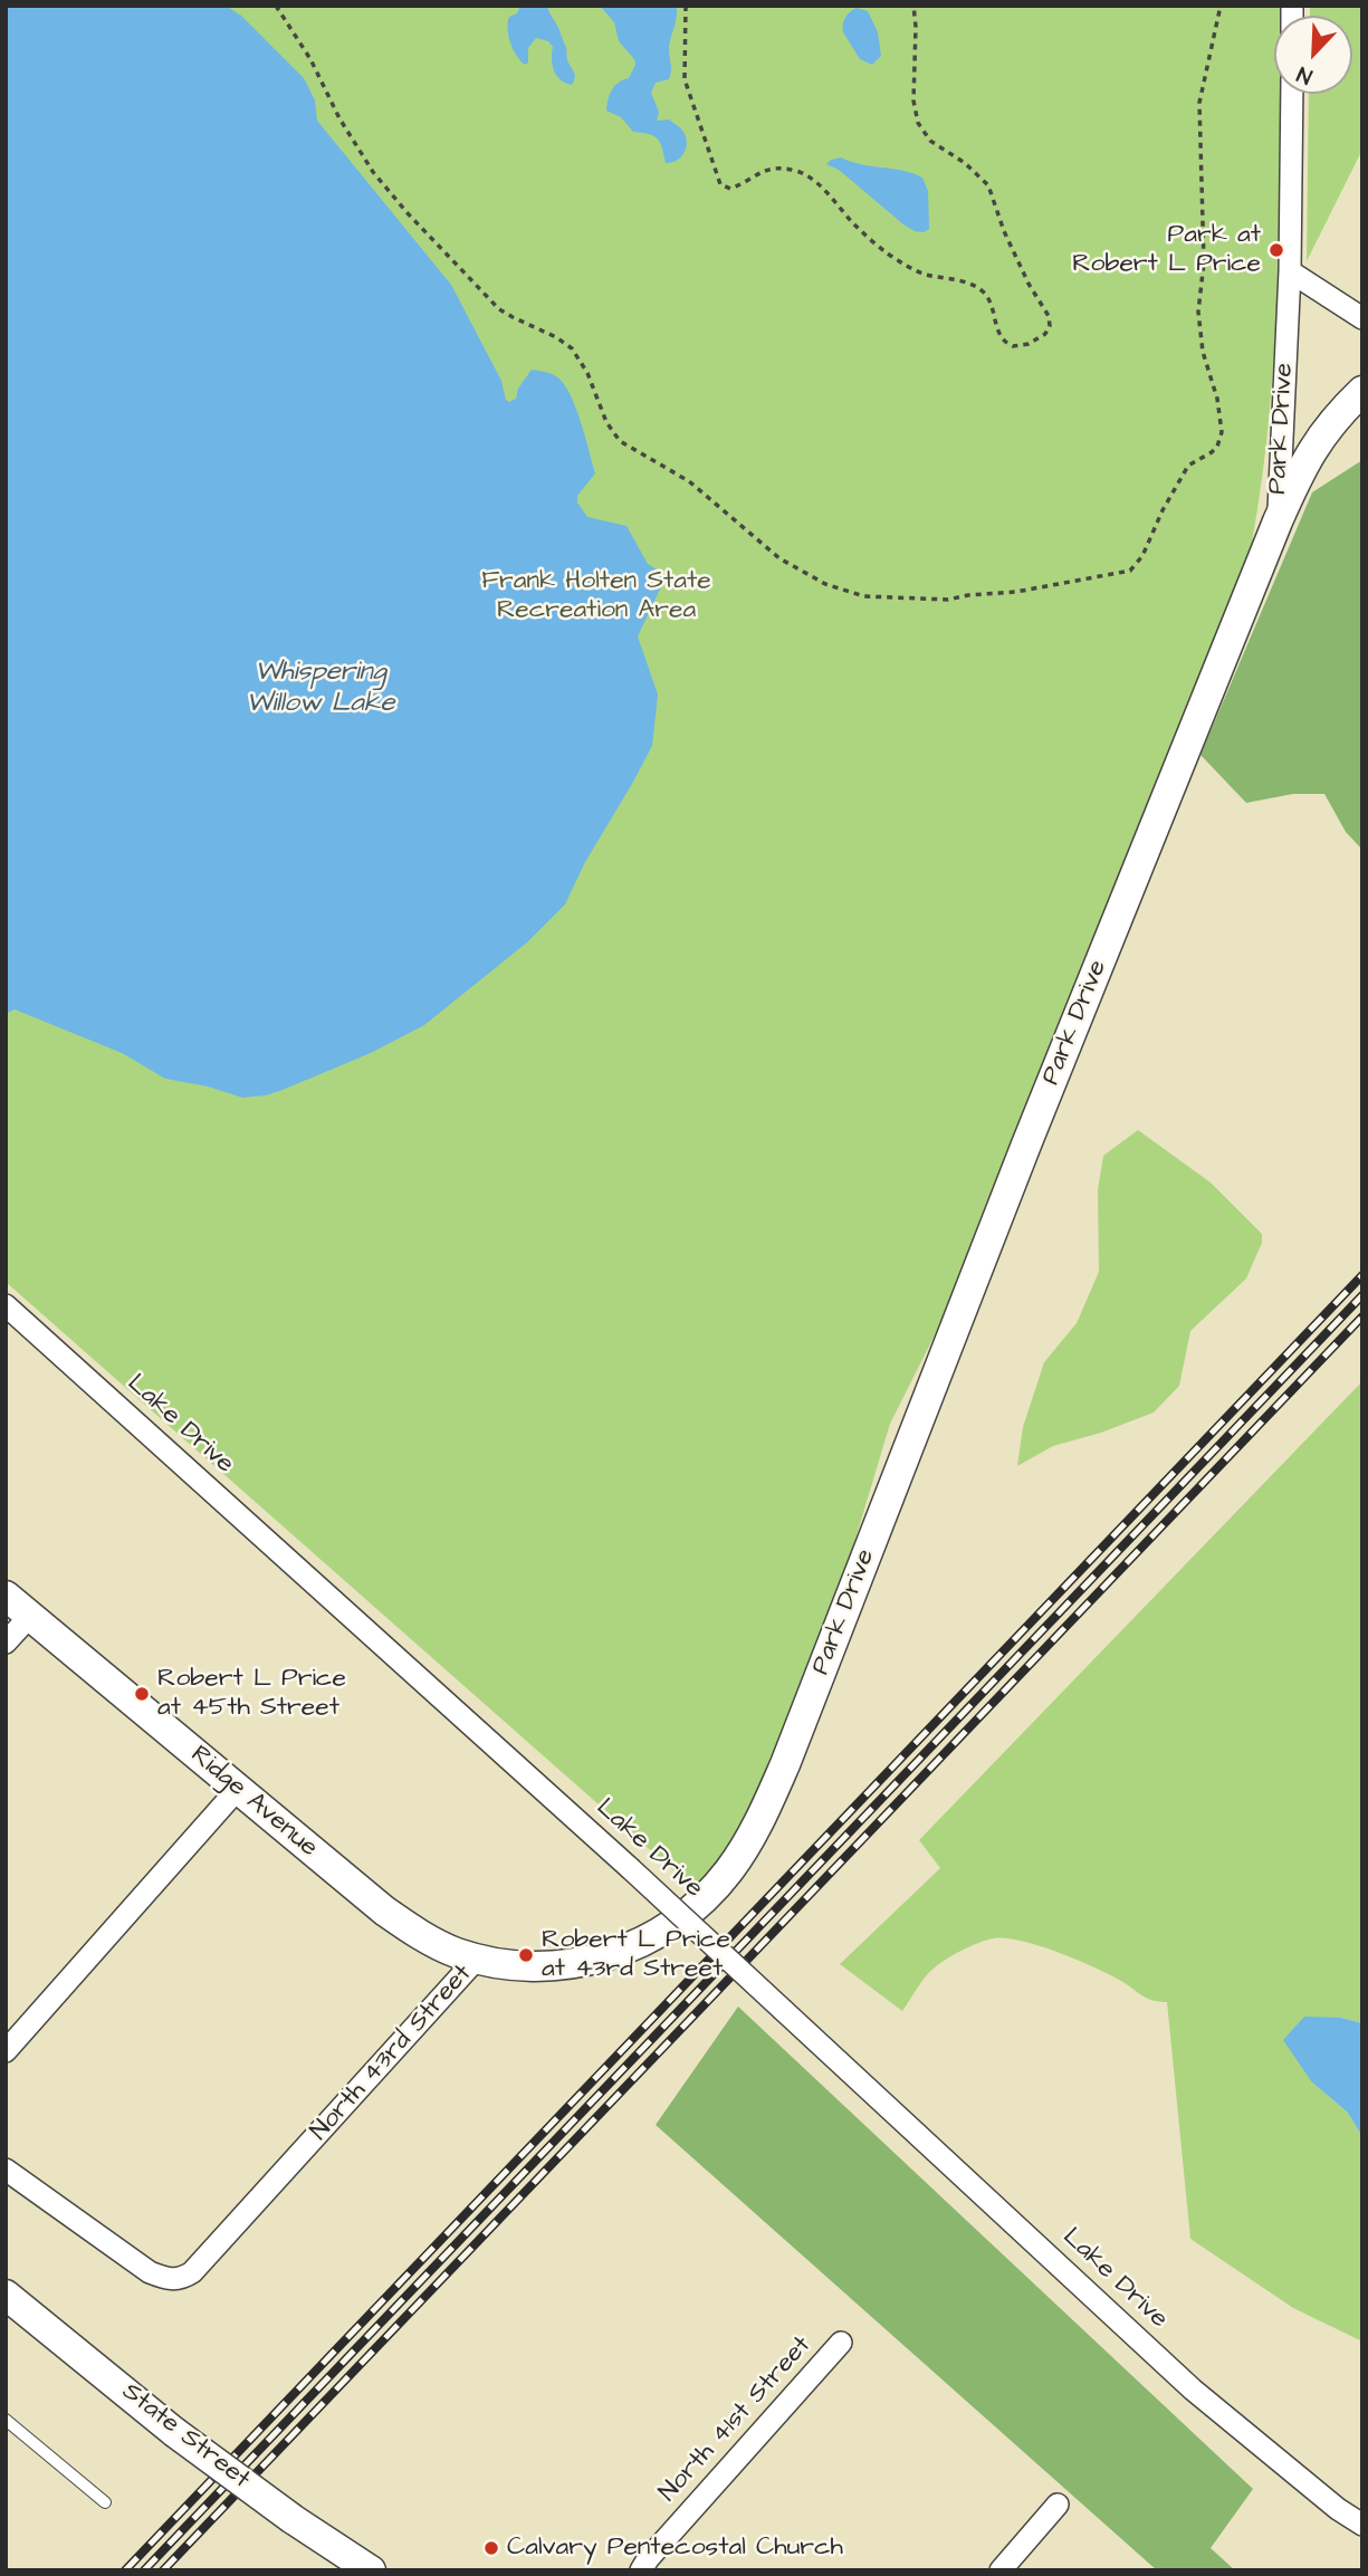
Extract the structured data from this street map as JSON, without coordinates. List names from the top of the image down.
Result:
{
  "streets": {
    "street": [
      "Park Drive",
      "Lake Drive",
      "Ridge Avenue",
      "North 43rd Street",
      "North 41st Street",
      "State Street"
    ]
  },
  "crossings": [
    ["Park Drive", "North 43rd Street"],
    ["Ridge Avenue", "North 43rd Street"]
  ],
  "water": ["Whispering Willow Lake"],
  "parks": ["Frank Holten State Recreation Area"],
  "places": [
    "Park at Robert L Price",
    "Robert L Price at 45th Street",
    "Robert L Price at 43rd Street",
    "Calvary Pentecostal Church"
  ],
  "north": "bottom left"
}
